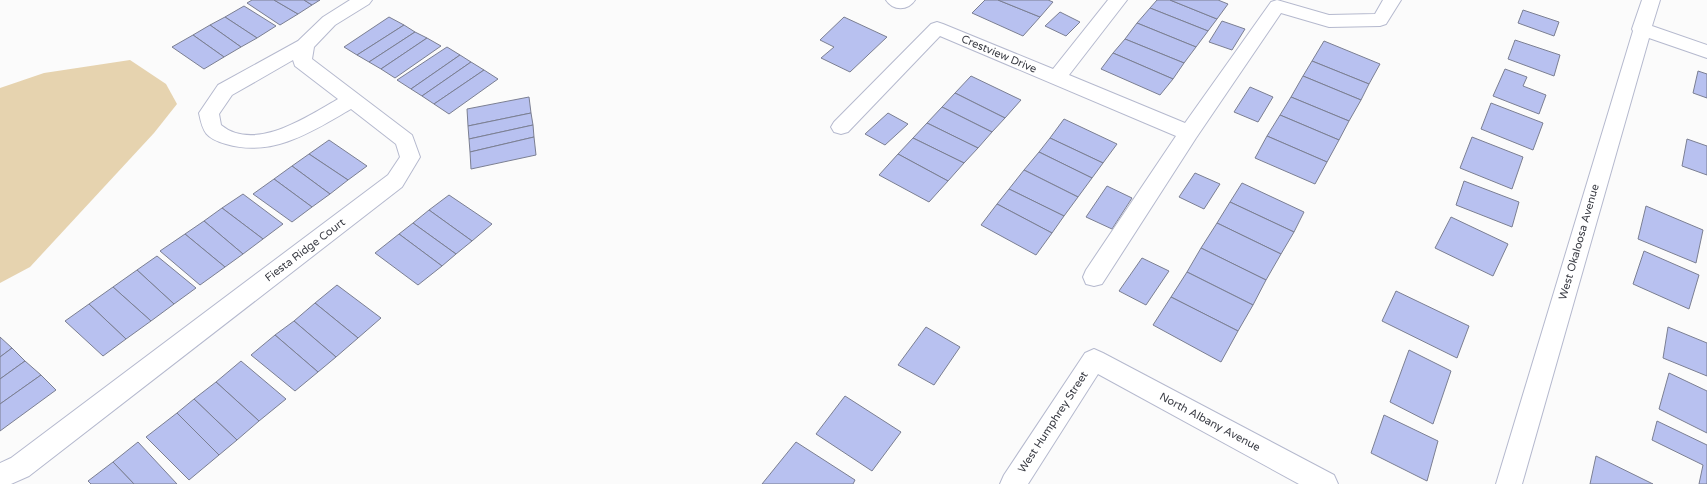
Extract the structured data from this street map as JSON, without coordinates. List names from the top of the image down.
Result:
{
  "streets": {
    "street": [
      "Crestview Drive",
      "West Okaloosa Avenue",
      "Fiesta Ridge Court",
      "West Humphrey Street",
      "North Albany Avenue"
    ]
  },
  "crossings": [
    ["West Humphrey Street", "North Albany Avenue"]
  ]
}
